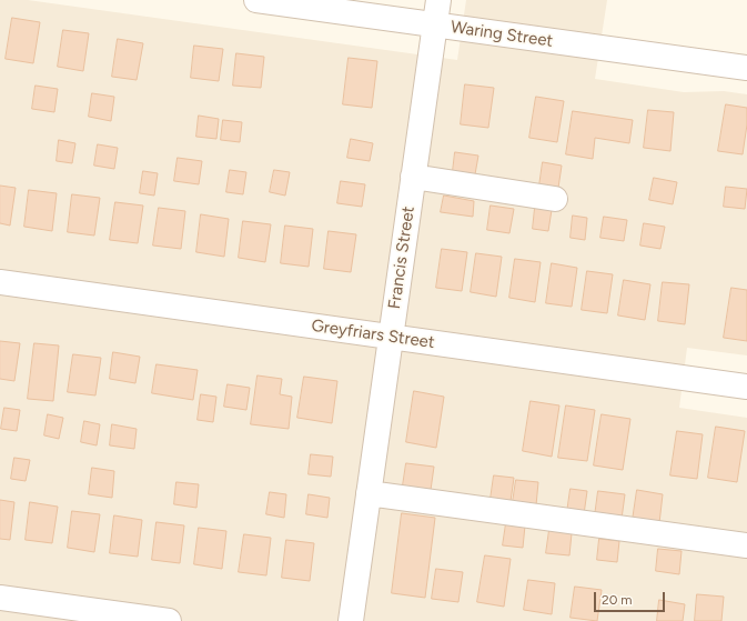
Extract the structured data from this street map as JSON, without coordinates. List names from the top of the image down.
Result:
{
  "streets": {
    "street": ["Waring Street", "Francis Street", "Greyfriars Street"]
  },
  "crossings": [
    ["Waring Street", "Francis Street"],
    ["Francis Street", "Greyfriars Street"]
  ],
  "scale_bar": "20 m"
}
